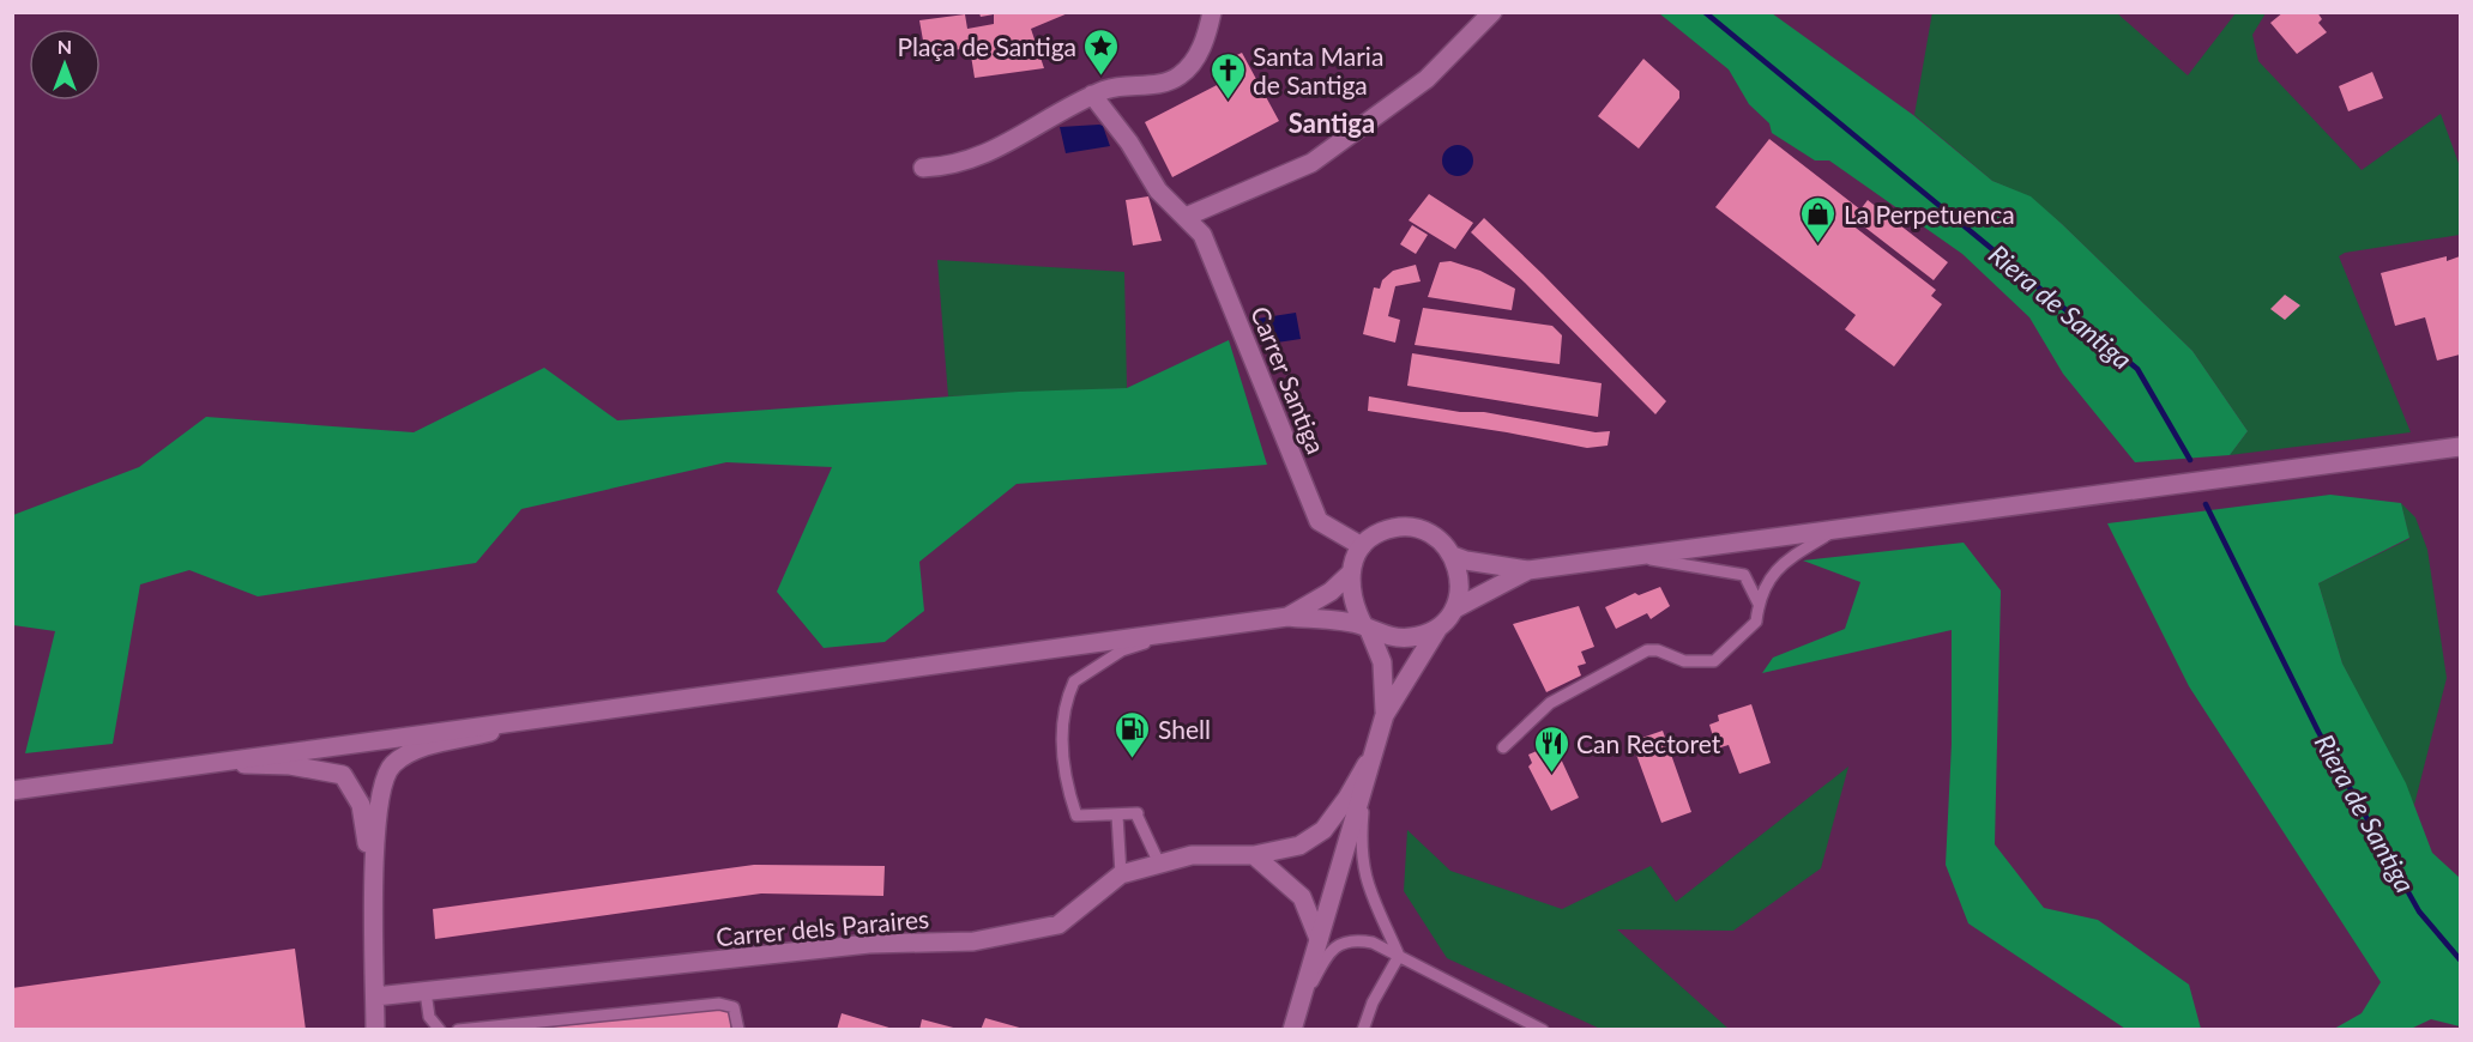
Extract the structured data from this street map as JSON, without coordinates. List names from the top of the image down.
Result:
{
  "streets": {
    "main road": ["Carrer Santiga", "Carrer dels Paraires"]
  },
  "districts": ["Santiga"],
  "water": ["Riera de Santiga"],
  "places": {
    "place": ["Plaça de Santiga"],
    "church": ["Santa Maria de Santiga"],
    "shop": ["La Perpetuenca"],
    "fuel station": ["Shell"],
    "restaurant": ["Can Rectoret"]
  },
  "north": "top"
}
